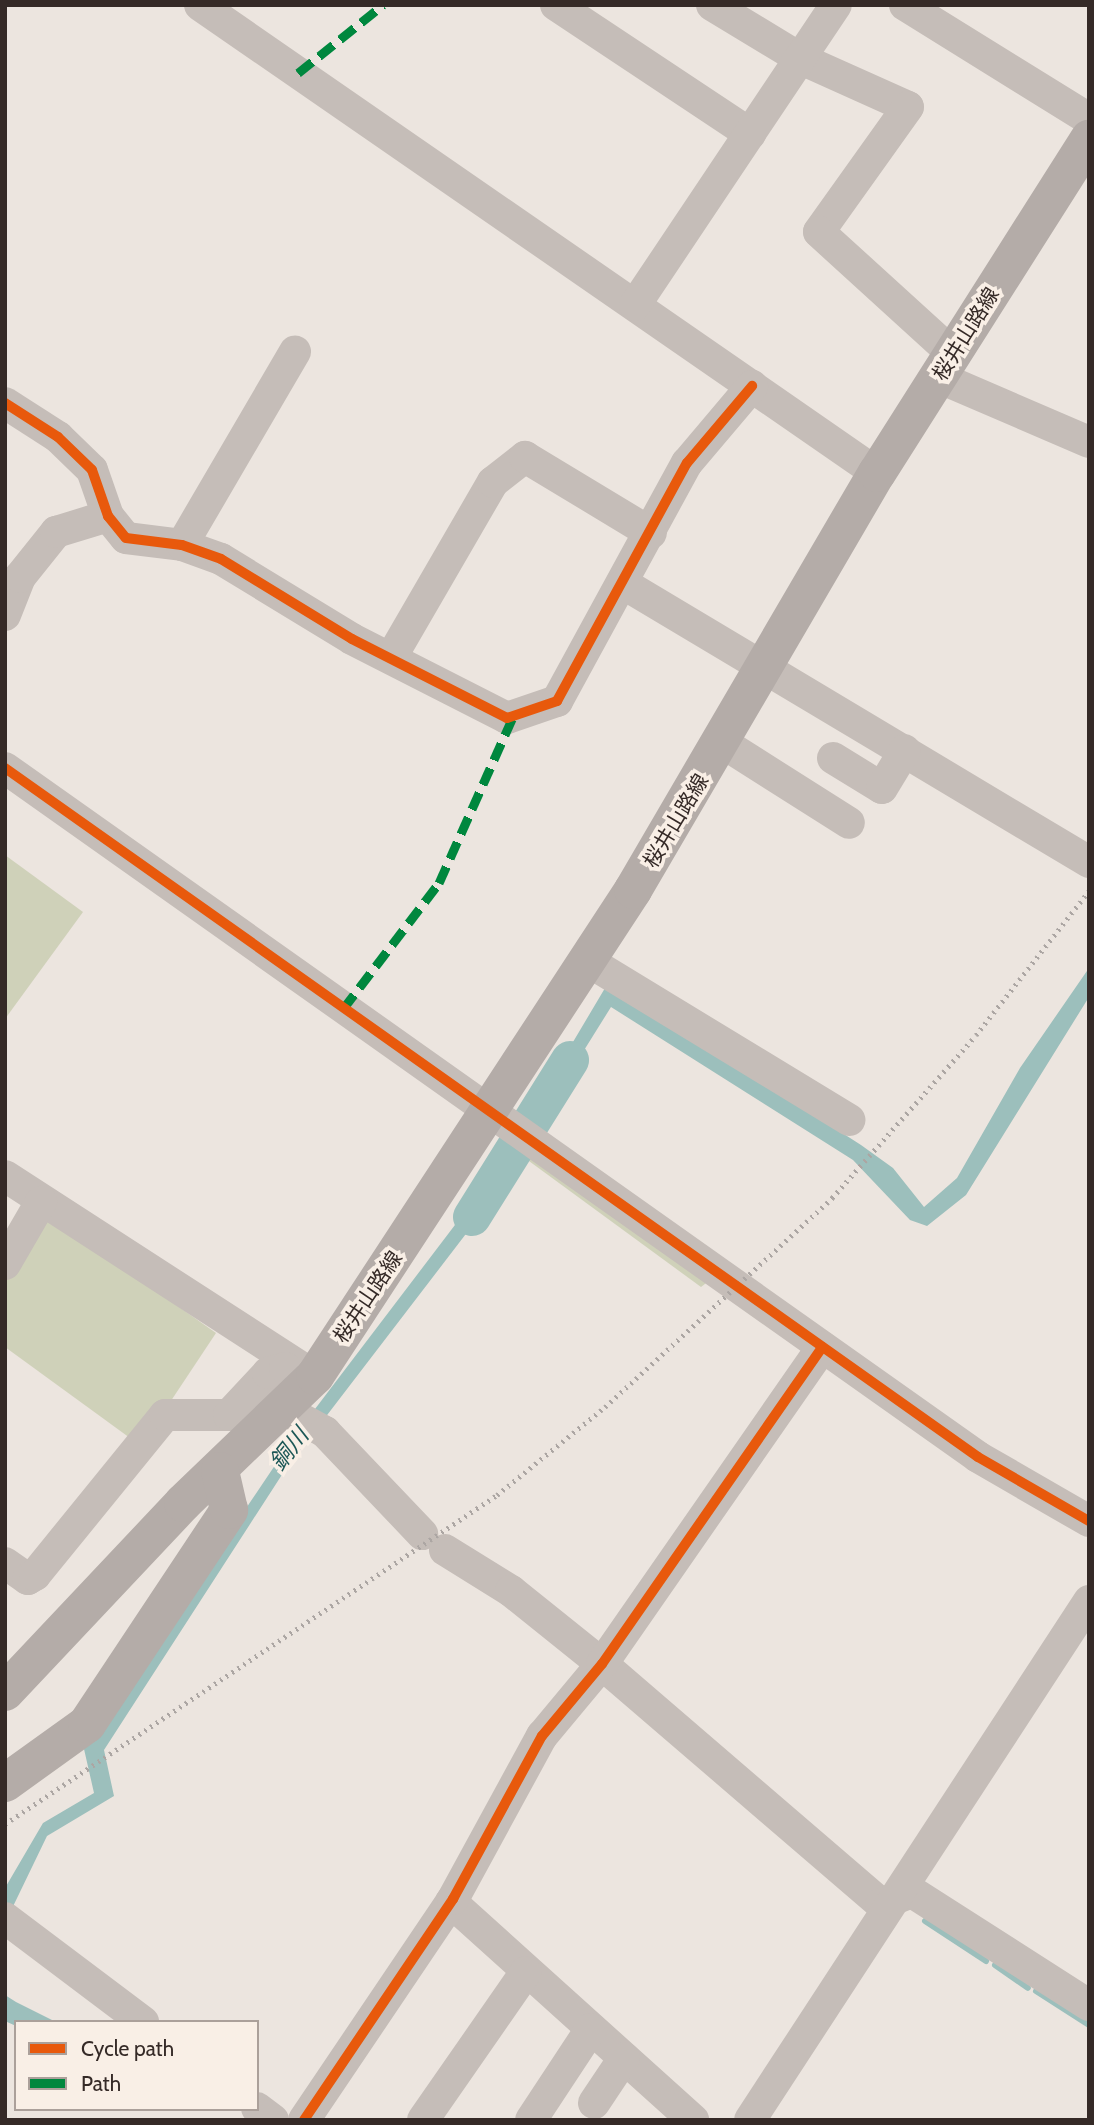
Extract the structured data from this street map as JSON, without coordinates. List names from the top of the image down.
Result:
{
  "streets": {
    "main road": ["桜井山路線"]
  },
  "water": ["銅川"],
  "legend": ["Cycle path", "Path"]
}
